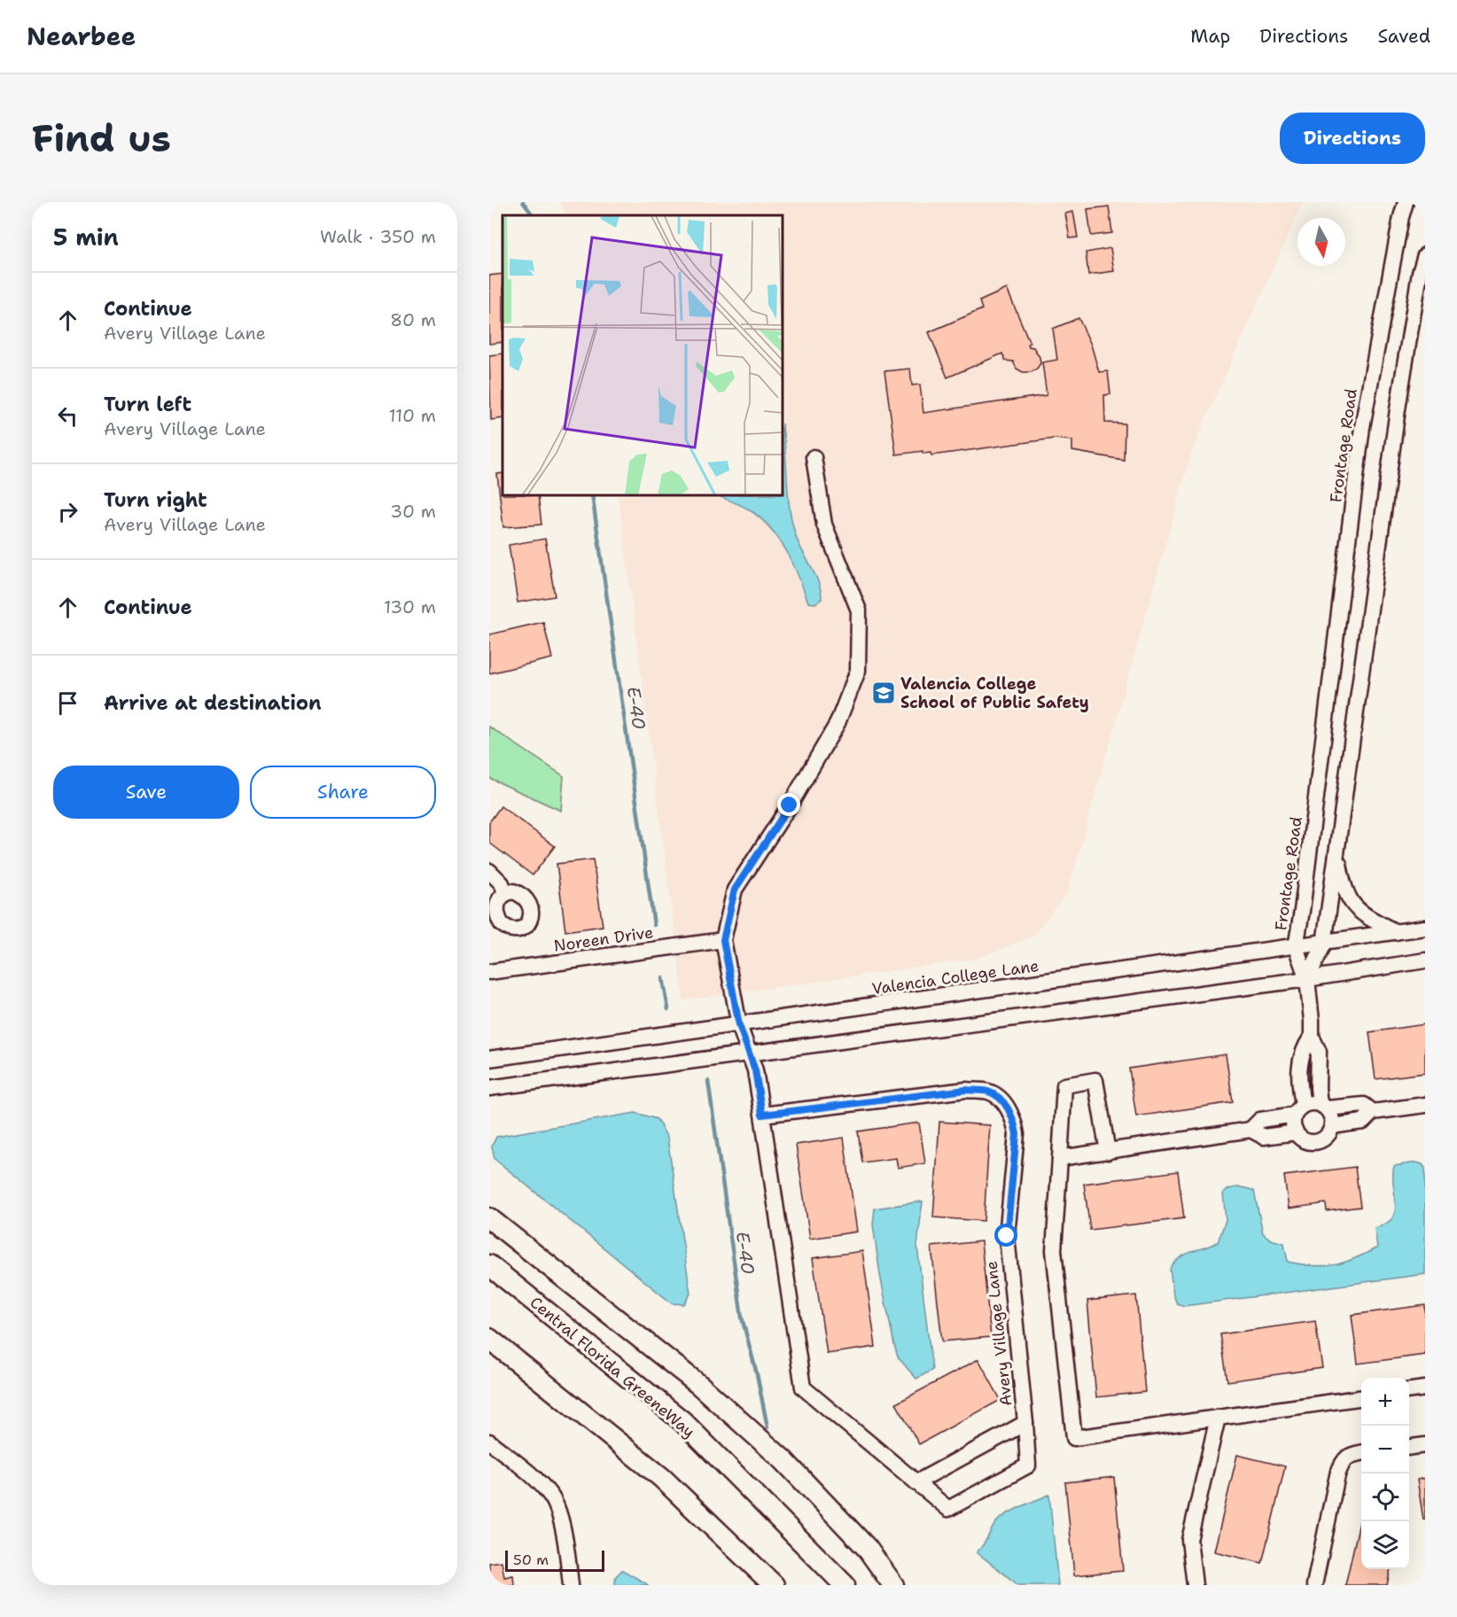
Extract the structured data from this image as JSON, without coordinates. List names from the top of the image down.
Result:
{
  "streets": {
    "highway": ["Central Florida GreeneWay"],
    "street": [
      "Frontage Road",
      "Noreen Drive",
      "Valencia College Lane",
      "Avery Village Lane"
    ]
  },
  "crossings": [
    ["Frontage Road", "Valencia College Lane"]
  ],
  "water": ["E-40"],
  "places": {
    "school or university": ["Valencia College School of Public Safety"]
  },
  "scale_bar": "50 m",
  "north": "bottom",
  "page": {
    "header": "Nearbee",
    "nav": ["Map", "Directions", "Saved"],
    "buttons": [
      "Directions",
      ["Save", "Share"]
    ],
    "title": "Find us",
    "heading": ["5 min", "Walk · 350 m"],
    "list": [
      ["Continue", "Avery Village Lane", "80 m"],
      ["Turn left", "Avery Village Lane", "110 m"],
      ["Turn right", "Avery Village Lane", "30 m"],
      ["Continue", "130 m"],
      "Arrive at destination"
    ],
    "map_buttons": ["+", "−"],
    "scale": "50 m"
  }
}
